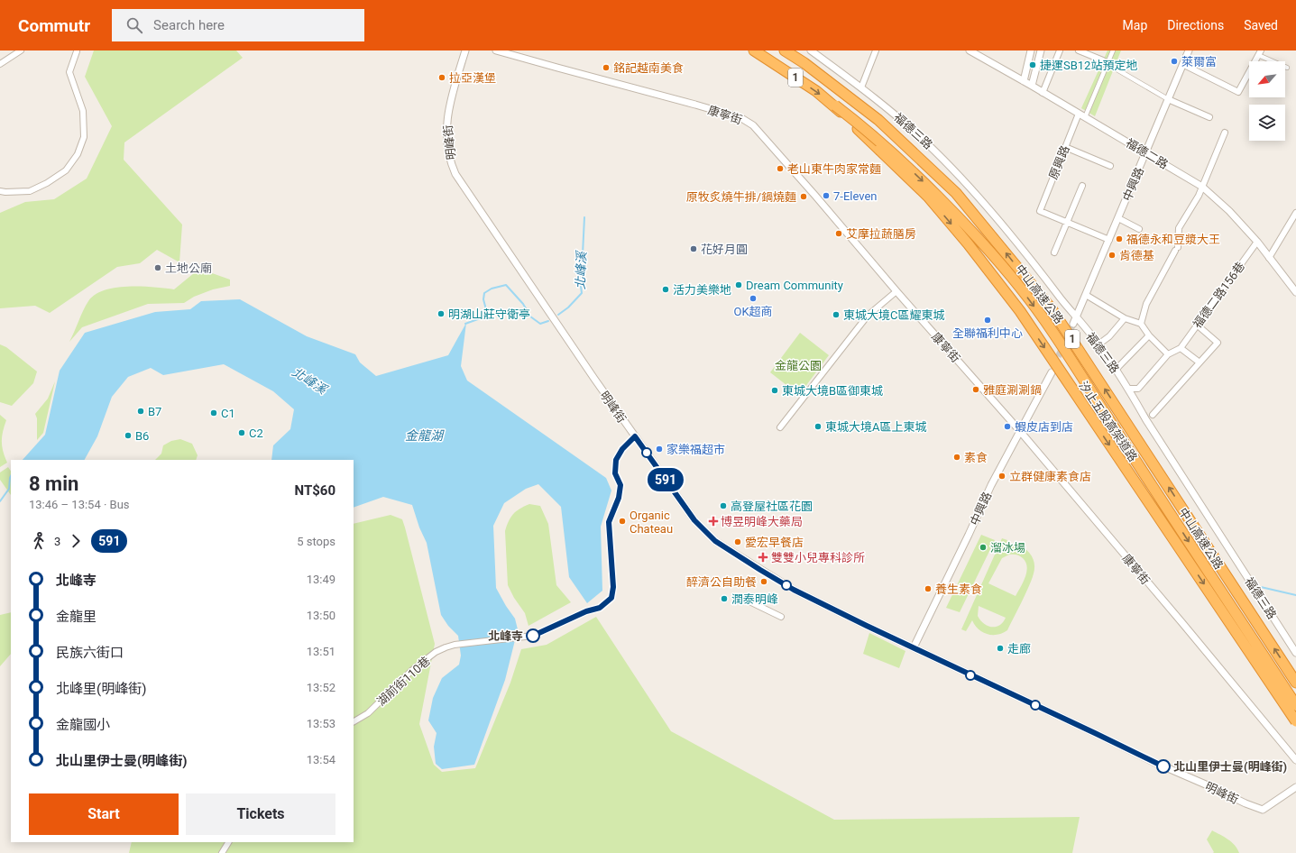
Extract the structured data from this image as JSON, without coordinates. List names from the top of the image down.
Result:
{
  "streets": {
    "highway": ["1", "中山高速公路", "汐止五股高架道路"],
    "street": [
      "康寧街",
      "福德三路",
      "明峰街",
      "福德二路",
      "原興路",
      "中興路",
      "福德二路156巷",
      "湖前街110巷"
    ]
  },
  "crossings": [
    ["康寧街", "中興路"],
    ["福德三路", "中興路"],
    ["明峰街", "中興路"],
    ["明峰街", "湖前街110巷"],
    ["福德二路", "原興路"],
    ["福德二路", "中興路"],
    ["福德二路", "福德二路156巷"],
    ["中山高速公路", "汐止五股高架道路"]
  ],
  "one_way": ["汐止五股高架道路"],
  "water": ["北峰溪", "金龍湖"],
  "parks": ["金龍公園"],
  "places": {
    "other": [
      "萊爾富",
      "捷運SB12站預定地",
      "銘記越南美食",
      "拉亞漢堡",
      "老山東牛肉家常麵",
      "7-Eleven",
      "原牧炙燒牛排/鍋燒麵",
      "艾摩拉蔬膳房",
      "福德永和豆漿大王",
      "花好月圓",
      "肯德基",
      "土地公廟",
      "Dream Community",
      "活力美樂地",
      "OK超商",
      "明湖山莊守衛亭",
      "東城大境C區耀東城",
      "全聯福利中心",
      "雅庭涮涮鍋",
      "東城大境B區御東城",
      "B7",
      "C1",
      "東城大境A區上東城",
      "蝦皮店到店",
      "C2",
      "B6",
      "家樂福超市",
      "素食",
      "立群健康素食店",
      "高登屋社區花園",
      "Organic Chateau",
      "愛宏早餐店",
      "溜冰場",
      "醉濟公自助餐",
      "養生素食",
      "潤泰明峰",
      "北峰寺",
      "走廊",
      "北山里伊士曼(明峰街)"
    ],
    "health": ["博昱明峰大藥局", "雙雙小兒專科診所"]
  },
  "lines": ["bus line 591"],
  "north": "bottom left",
  "page": {
    "header": "Commutr",
    "search": "Search here",
    "nav": ["Map", "Directions", "Saved"],
    "on_map": "591",
    "heading": ["8 min", "13:46 – 13:54 · Bus", "NT$60"],
    "legs": ["3", "591", "5 stops"],
    "list": [
      {
        "name": "北峰寺",
        "value": "13:49"
      },
      {
        "name": "金龍里",
        "value": "13:50"
      },
      {
        "name": "民族六街口",
        "value": "13:51"
      },
      {
        "name": "北峰里(明峰街)",
        "value": "13:52"
      },
      {
        "name": "金龍國小",
        "value": "13:53"
      },
      {
        "name": "北山里伊士曼(明峰街)",
        "value": "13:54"
      }
    ],
    "buttons": ["Start", "Tickets"]
  }
}
